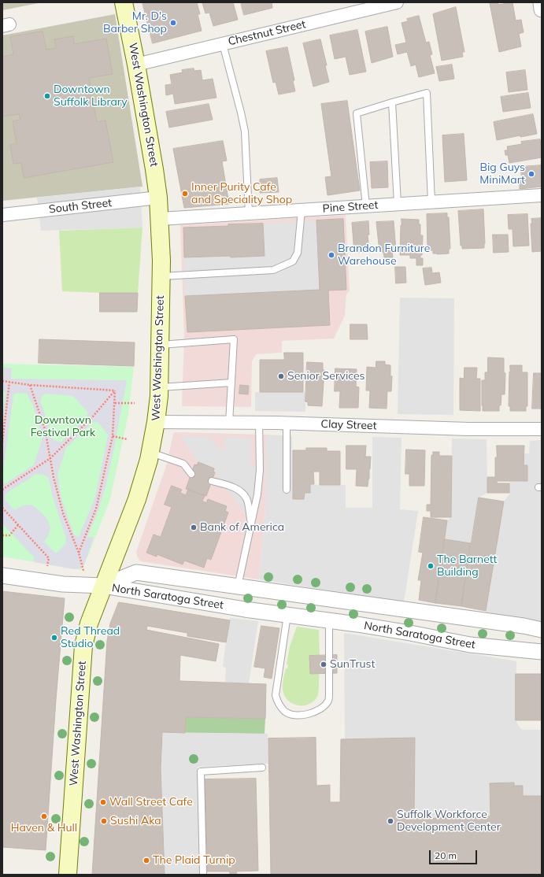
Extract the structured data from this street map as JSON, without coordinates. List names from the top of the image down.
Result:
{
  "streets": {
    "main road": ["West Washington Street"],
    "street": [
      "Chestnut Street",
      "South Street",
      "Pine Street",
      "Clay Street",
      "North Saratoga Street"
    ]
  },
  "crossings": [
    ["Chestnut Street", "West Washington Street"],
    ["West Washington Street", "South Street"],
    ["West Washington Street", "Pine Street"],
    ["West Washington Street", "Clay Street"],
    ["West Washington Street", "North Saratoga Street"]
  ],
  "parks": ["Downtown Festival Park"],
  "places": [
    "Mr. D's Barber Shop",
    "Downtown Suffolk Library",
    "Big Guys MiniMart",
    "Inner Purity Cafe and Speciality Shop",
    "Brandon Furniture Warehouse",
    "Senior Services",
    "Bank of America",
    "The Barnett Building",
    "Red Thread Studio",
    "SunTrust",
    "Wall Street Cafe",
    "Haven & Hull",
    "Sushi Aka",
    "Suffolk Workforce Development Center",
    "The Plaid Turnip"
  ],
  "scale_bar": "20 m"
}
